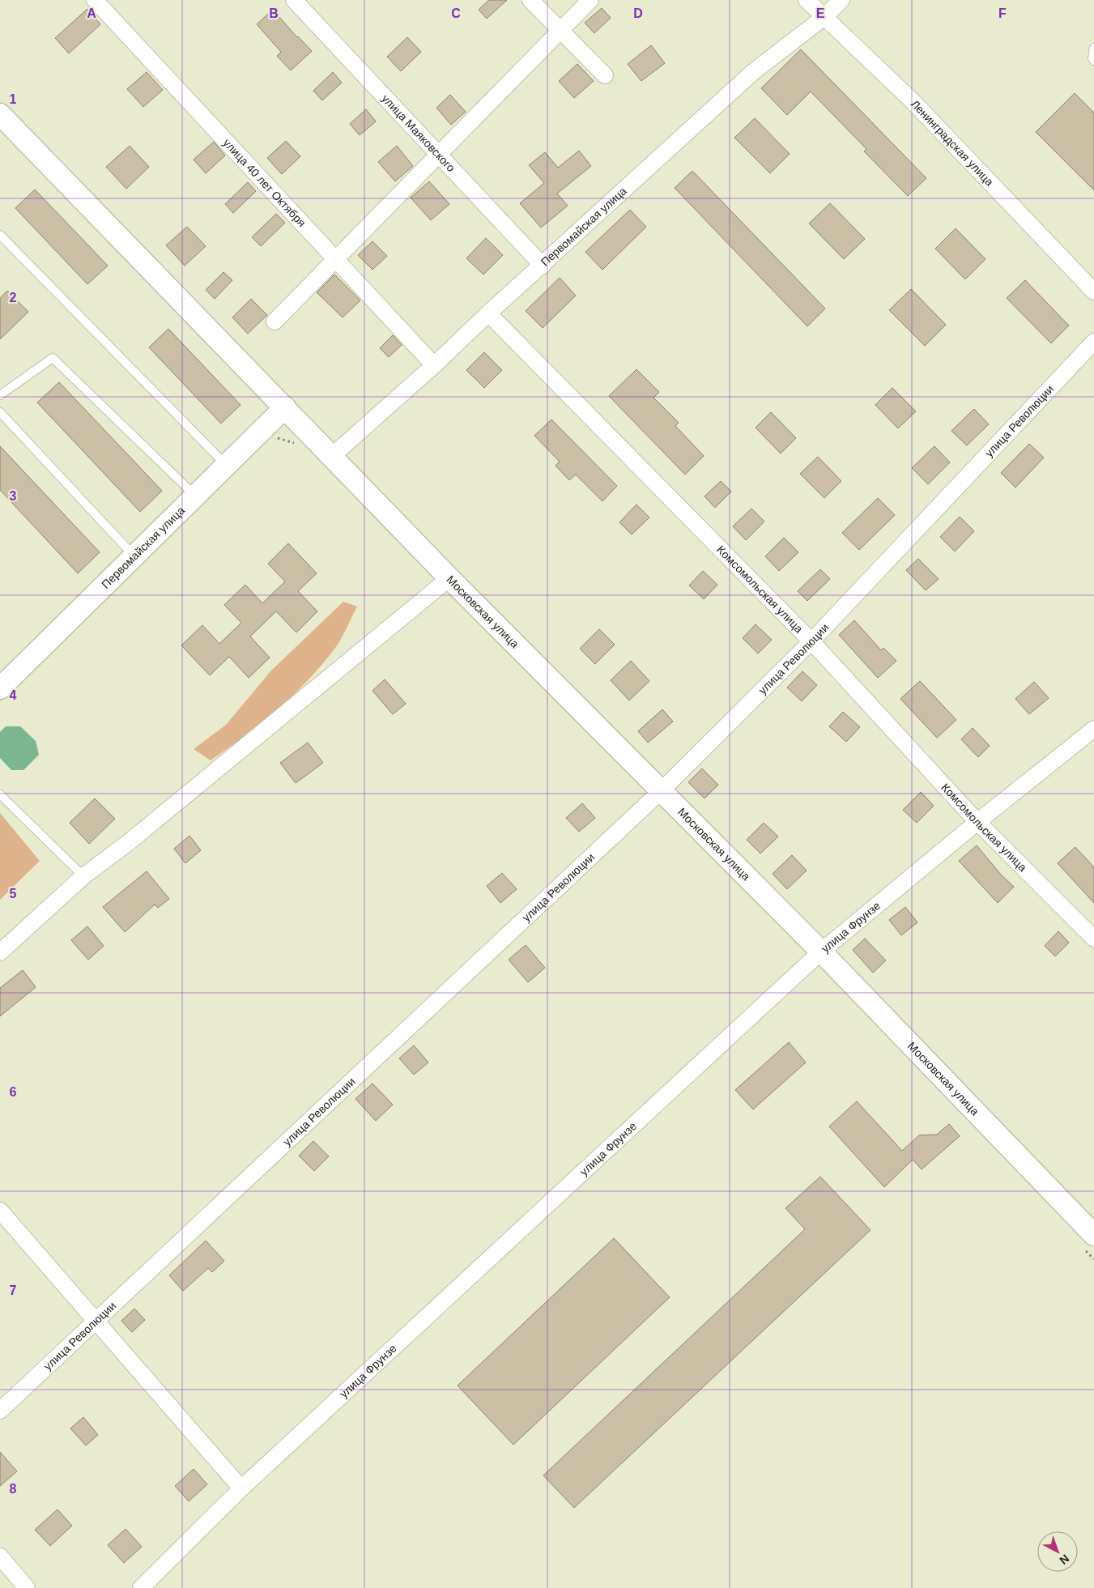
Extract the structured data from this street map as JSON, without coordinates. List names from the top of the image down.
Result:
{
  "streets": {
    "street": [
      "улица Маяковского",
      "Ленинградская улица",
      "улица 40 лет Октября",
      "Первомайская улица",
      "улица Революции",
      "Комсомольская улица",
      "Московская улица",
      "улица Фрунзе"
    ]
  },
  "crossings": [
    ["улица Маяковского", "Первомайская улица"],
    ["Ленинградская улица", "Первомайская улица"],
    ["улица 40 лет Октября", "Первомайская улица"],
    ["Первомайская улица", "Комсомольская улица"],
    ["Первомайская улица", "Московская улица"],
    ["улица Революции", "Комсомольская улица"],
    ["улица Революции", "Московская улица"],
    ["Комсомольская улица", "улица Фрунзе"],
    ["Московская улица", "улица Фрунзе"]
  ],
  "north": "bottom right",
  "grid": {
    "columns": [
      "A",
      "B",
      "C",
      "D",
      "E",
      "F"
    ],
    "rows": [
      "1",
      "2",
      "3",
      "4",
      "5",
      "6",
      "7",
      "8"
    ]
  }
}
